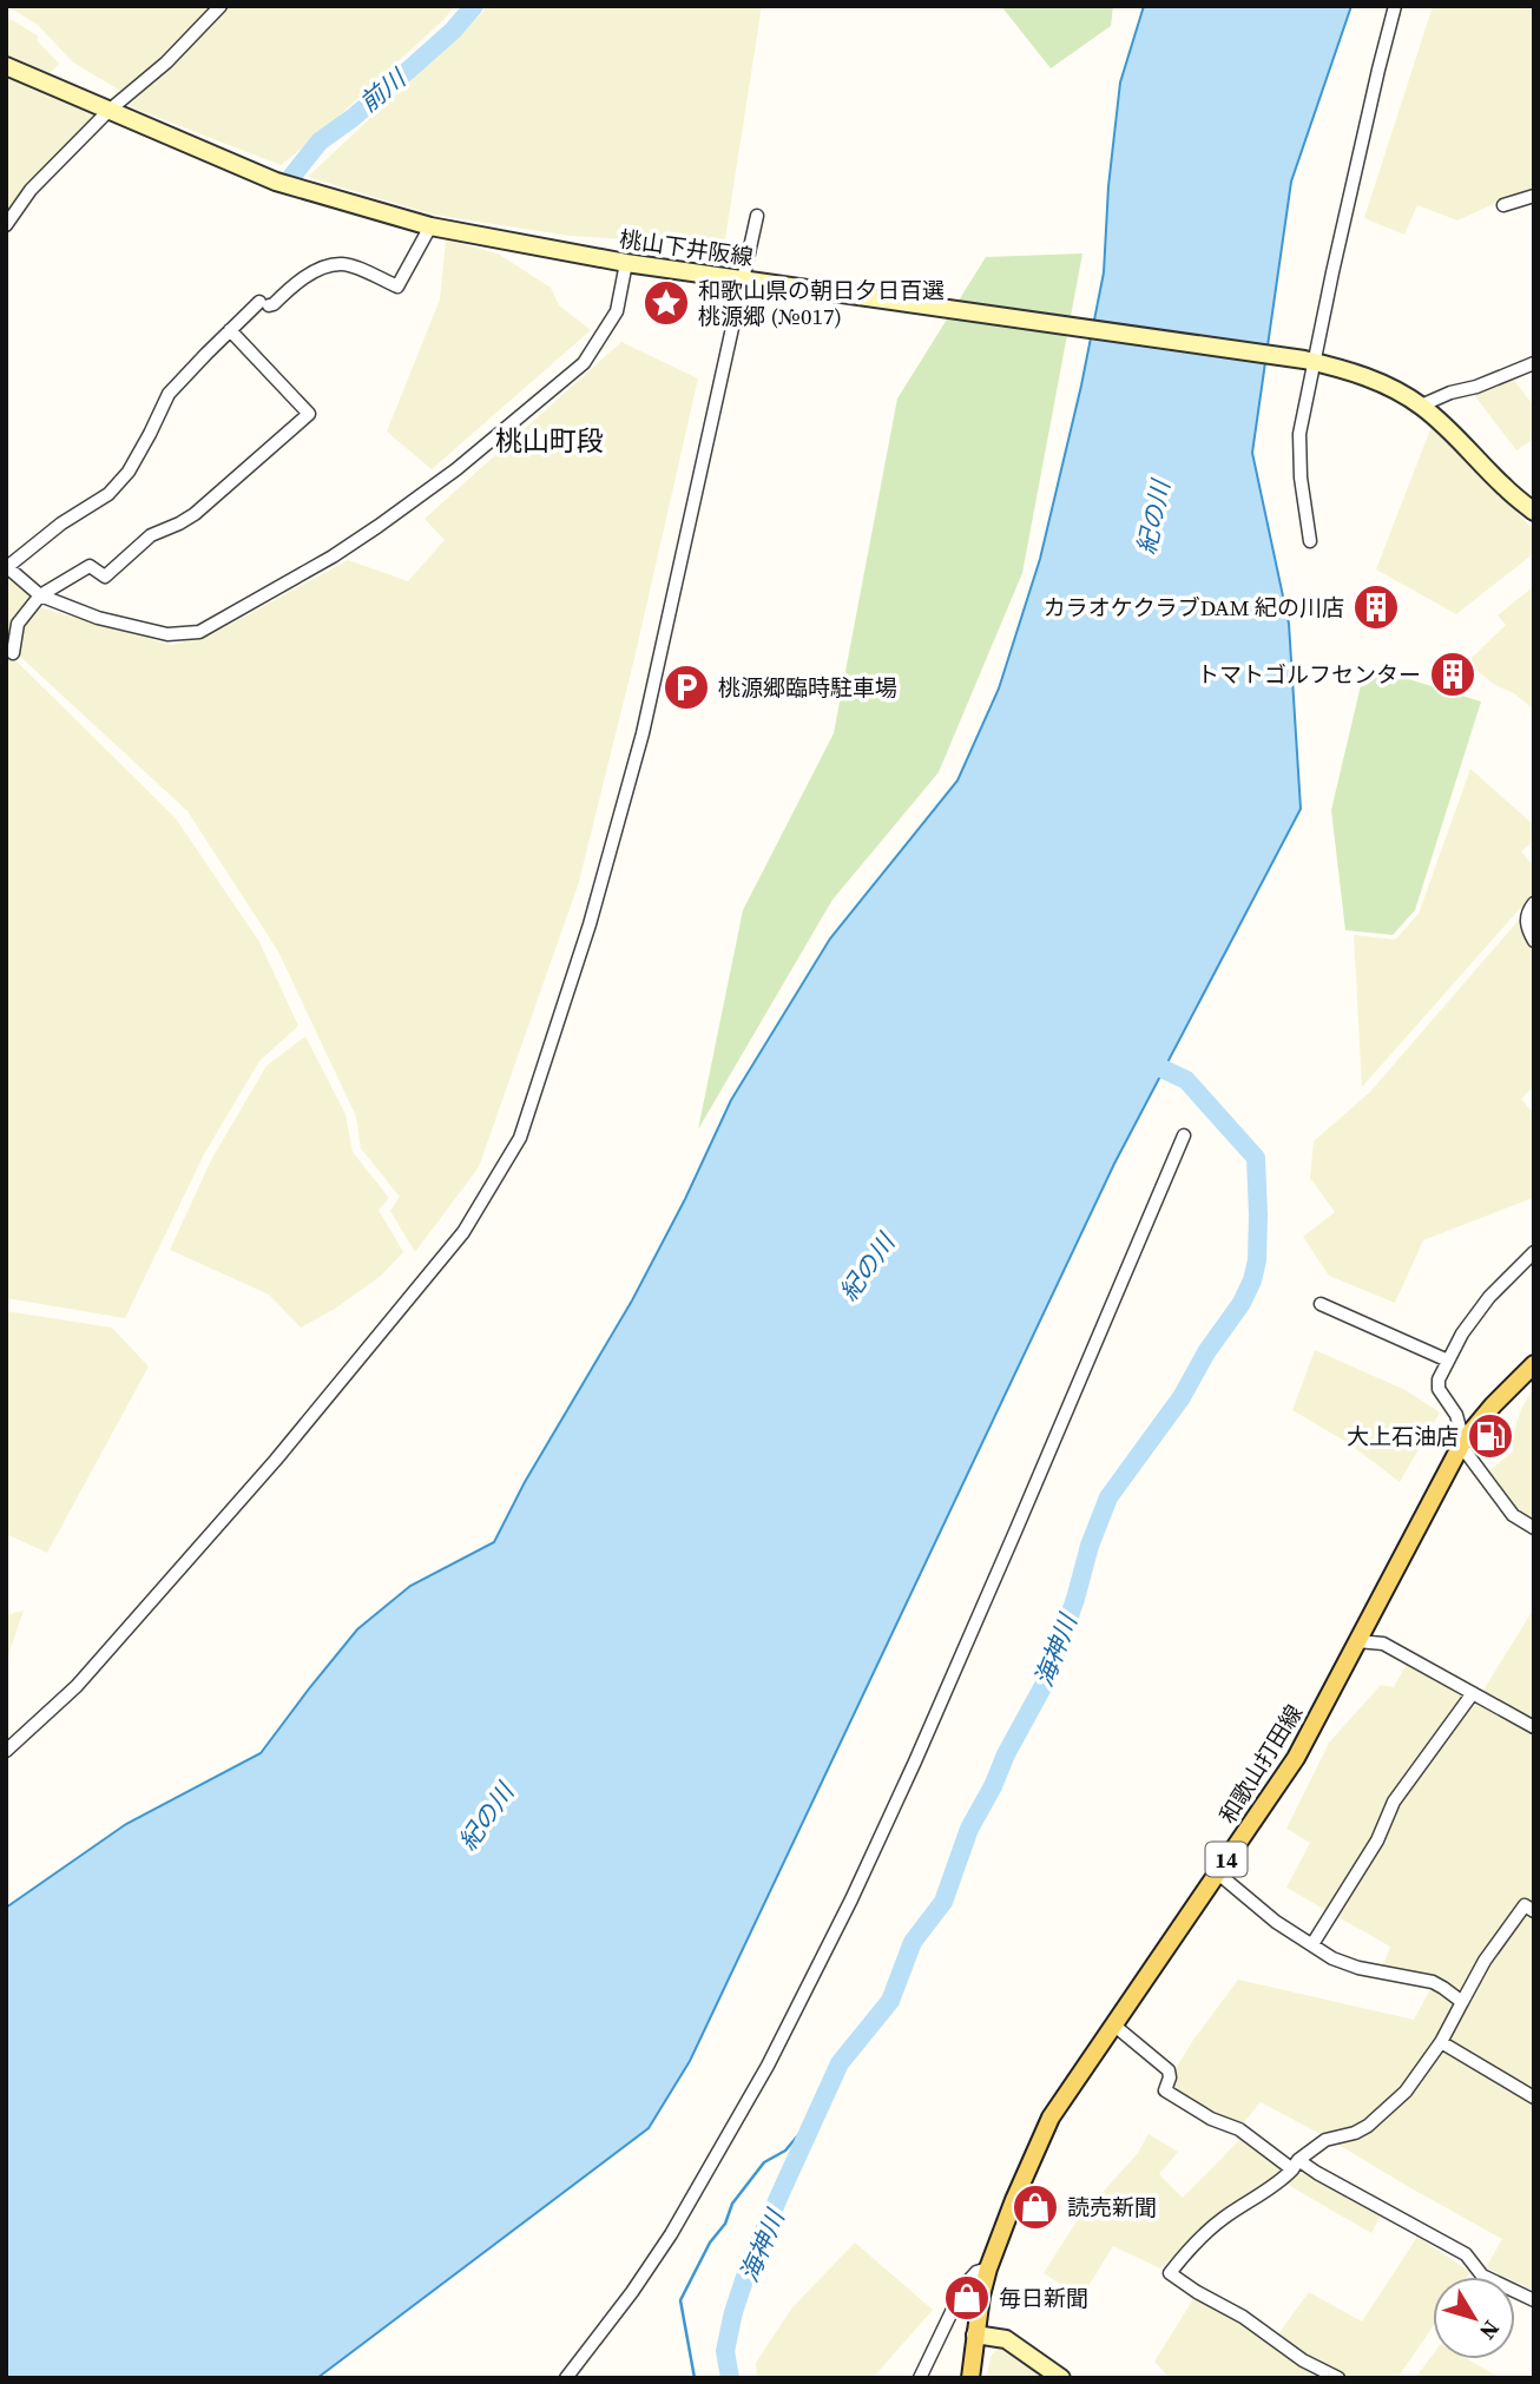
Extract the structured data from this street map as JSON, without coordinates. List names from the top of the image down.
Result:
{
  "streets": {
    "main road": ["桃山下井阪線", "和歌山打田線", "14"]
  },
  "districts": ["桃山町段"],
  "water": ["前川", "紀の川", "海神川"],
  "places": {
    "place": ["和歌山県の朝日夕日百選 桃源郷 (№017)"],
    "building": ["カラオケクラブDAM 紀の川店", "トマトゴルフセンター"],
    "parking": ["桃源郷臨時駐車場"],
    "fuel station": ["大上石油店"],
    "shop": ["読売新聞", "毎日新聞"]
  },
  "north": "bottom right"
}
